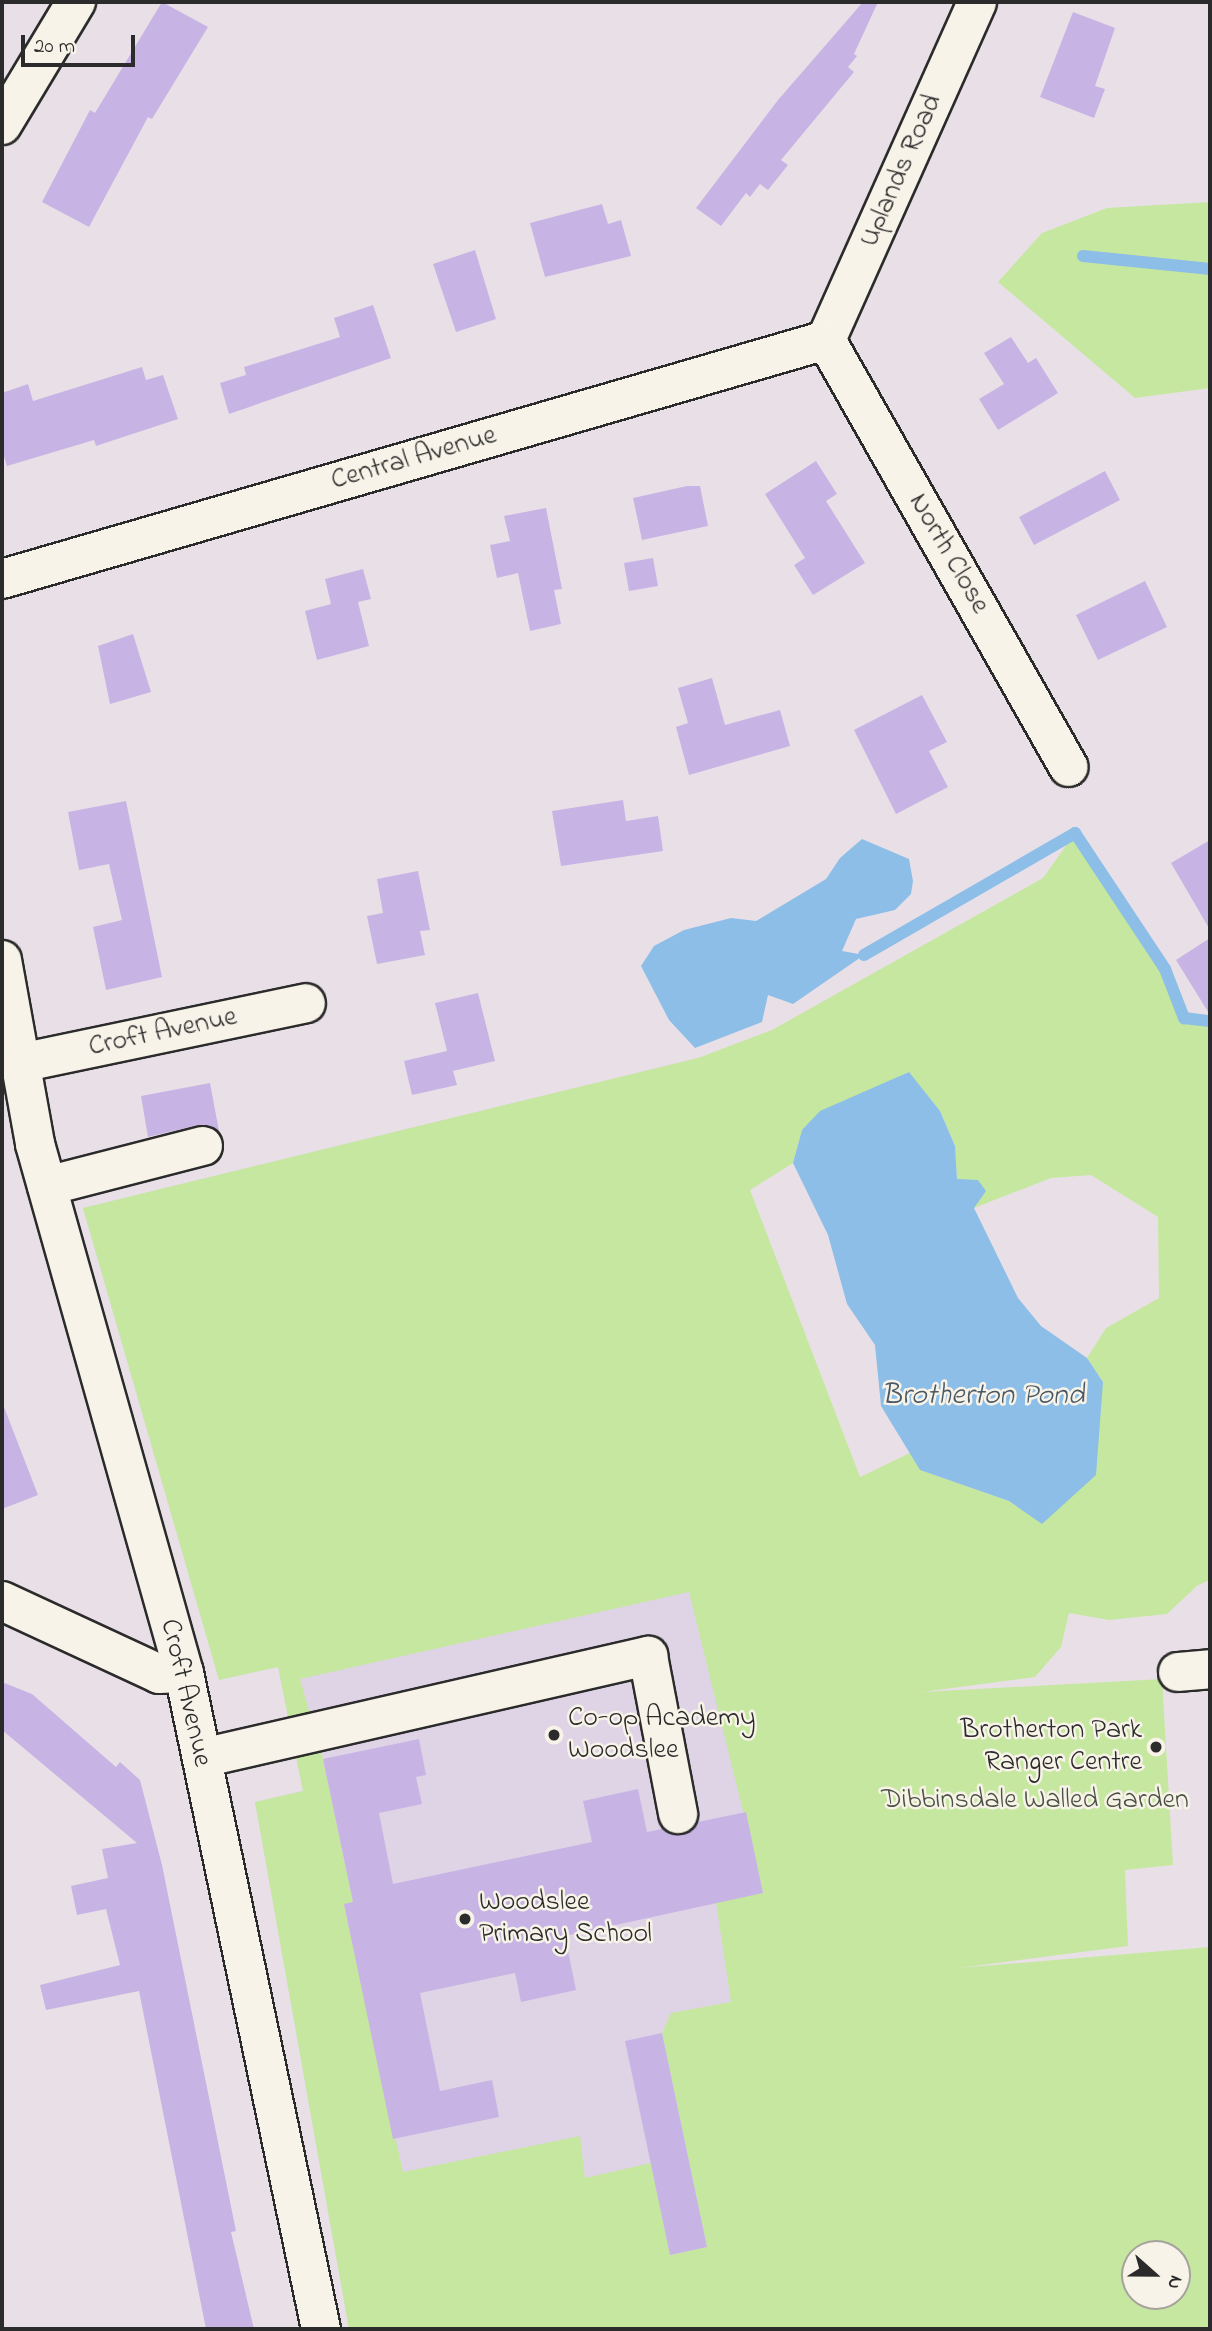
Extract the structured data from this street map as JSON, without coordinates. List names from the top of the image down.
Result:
{
  "streets": {
    "street": [
      "Uplands Road",
      "Central Avenue",
      "North Close",
      "Croft Avenue"
    ]
  },
  "crossings": [
    ["Uplands Road", "Central Avenue"],
    ["Uplands Road", "North Close"],
    ["Central Avenue", "North Close"]
  ],
  "water": ["Brotherton Pond"],
  "parks": ["Dibbinsdale Walled Garden"],
  "places": ["Co-op Academy Woodslee", "Brotherton Park Ranger Centre", "Woodslee Primary School"],
  "scale_bar": "20 m",
  "north": "right"
}
